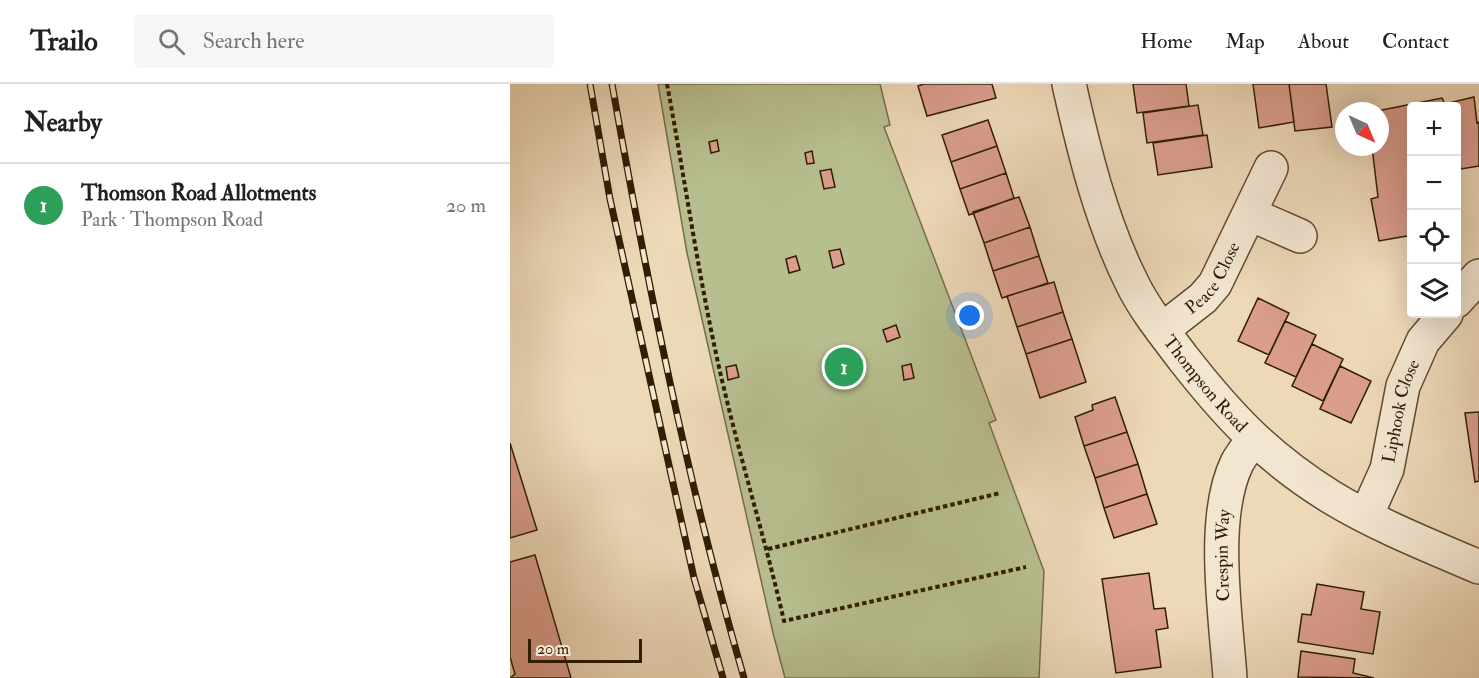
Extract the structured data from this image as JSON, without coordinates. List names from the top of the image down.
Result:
{
  "streets": {
    "street": [
      "Peace Close",
      "Thompson Road",
      "Liphook Close",
      "Crespin Way"
    ]
  },
  "crossings": [
    ["Peace Close", "Thompson Road"],
    ["Thompson Road", "Liphook Close"],
    ["Thompson Road", "Crespin Way"]
  ],
  "scale_bar": "20 m",
  "north": "bottom right",
  "page": {
    "header": "Trailo",
    "search": "Search here",
    "nav": [
      "Home",
      "Map",
      "About",
      "Contact"
    ],
    "heading": "Nearby",
    "map_buttons": ["+", "−"],
    "list": [
      {
        "mark": "1",
        "name": "Thomson Road Allotments",
        "note": "Park · Thompson Road",
        "value": "20 m"
      }
    ],
    "pins": "1",
    "scale": "20 m"
  }
}
